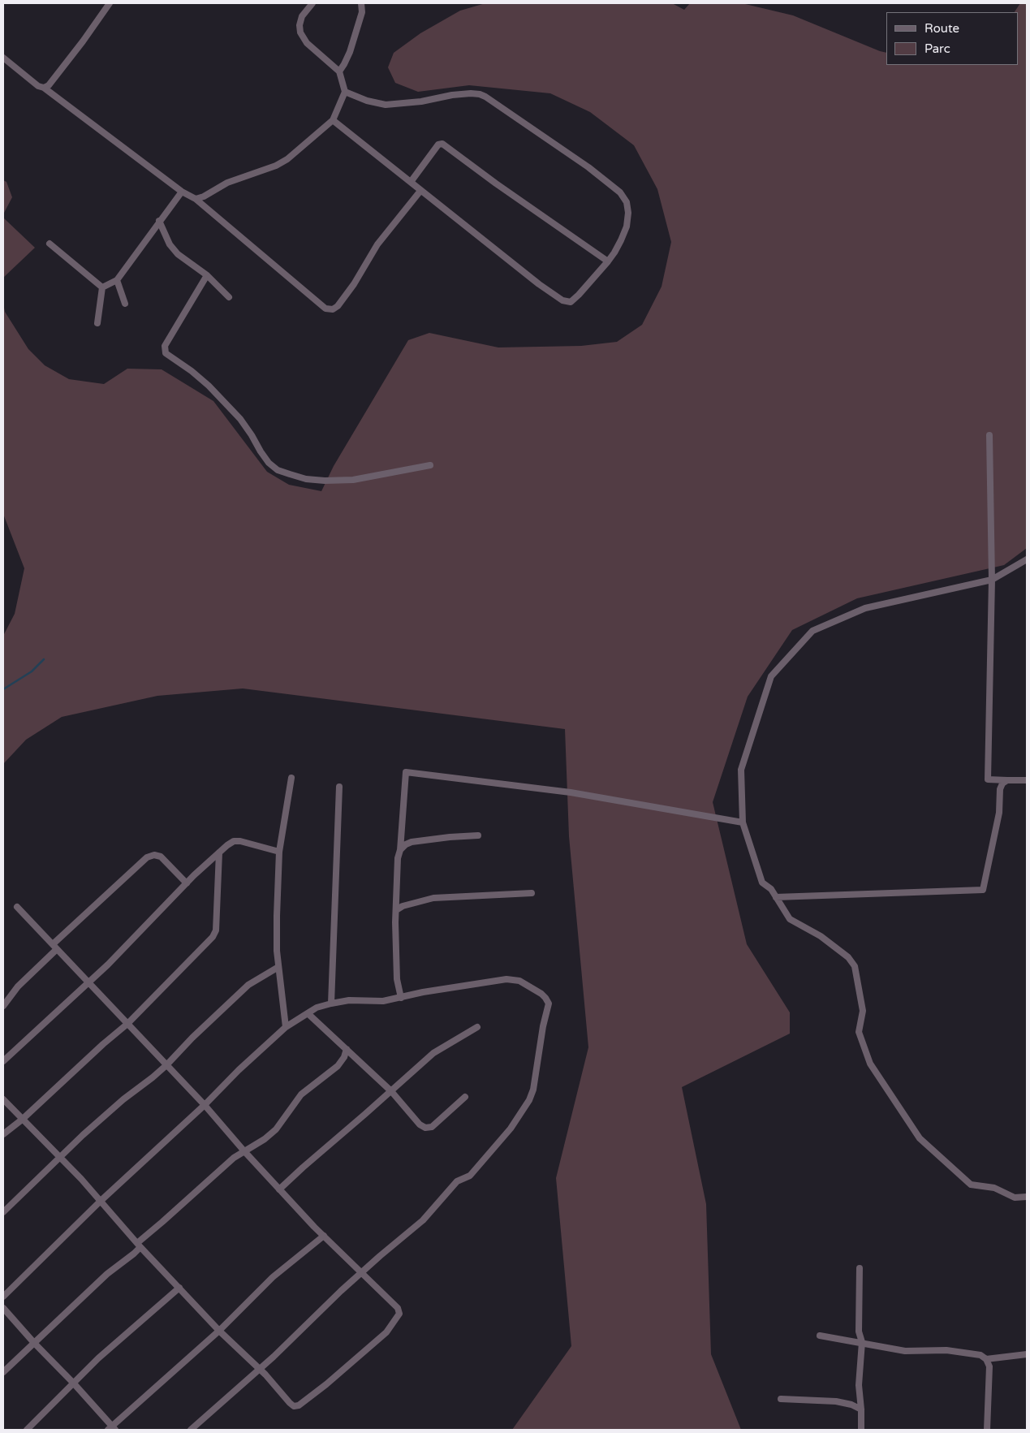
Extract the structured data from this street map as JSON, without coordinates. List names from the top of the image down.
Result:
{
  "legend": ["Route", "Parc"]
}
